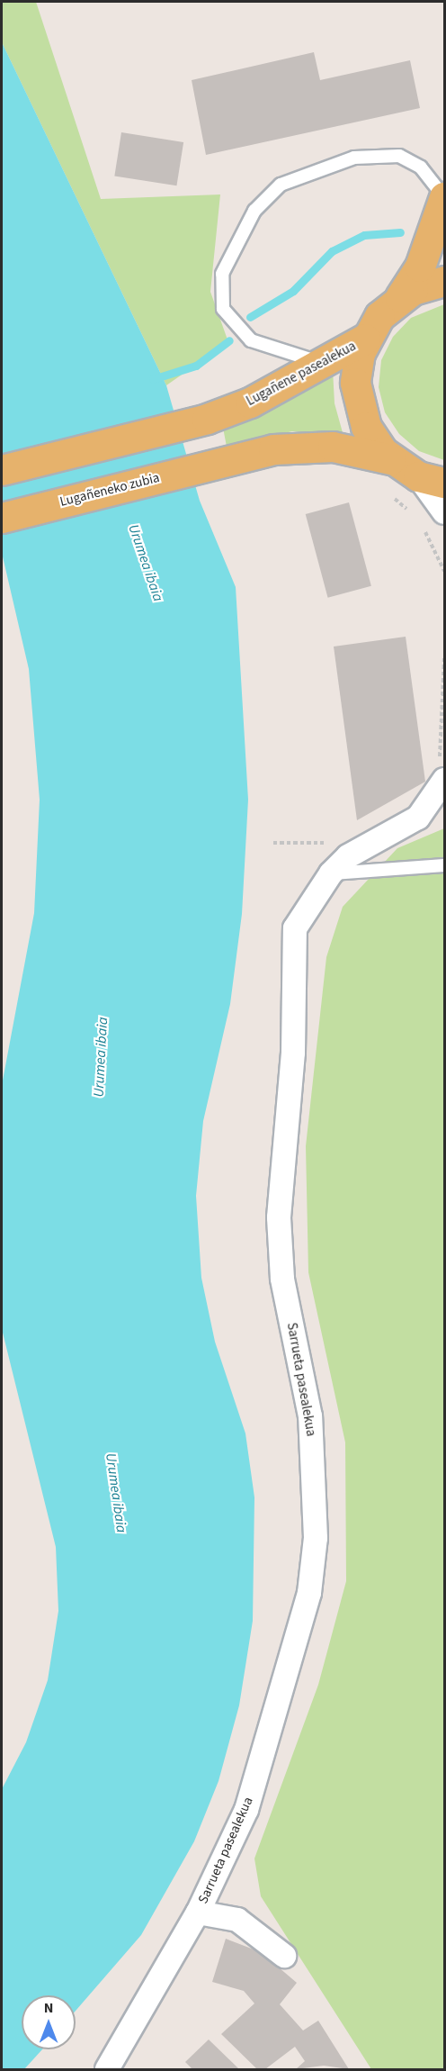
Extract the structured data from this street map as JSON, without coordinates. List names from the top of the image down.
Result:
{
  "streets": {
    "main road": ["Lugañene pasealekua", "Lugañeneko zubia"],
    "street": ["Sarrueta pasealekua"]
  },
  "water": ["Urumea ibaia"],
  "north": "top"
}
